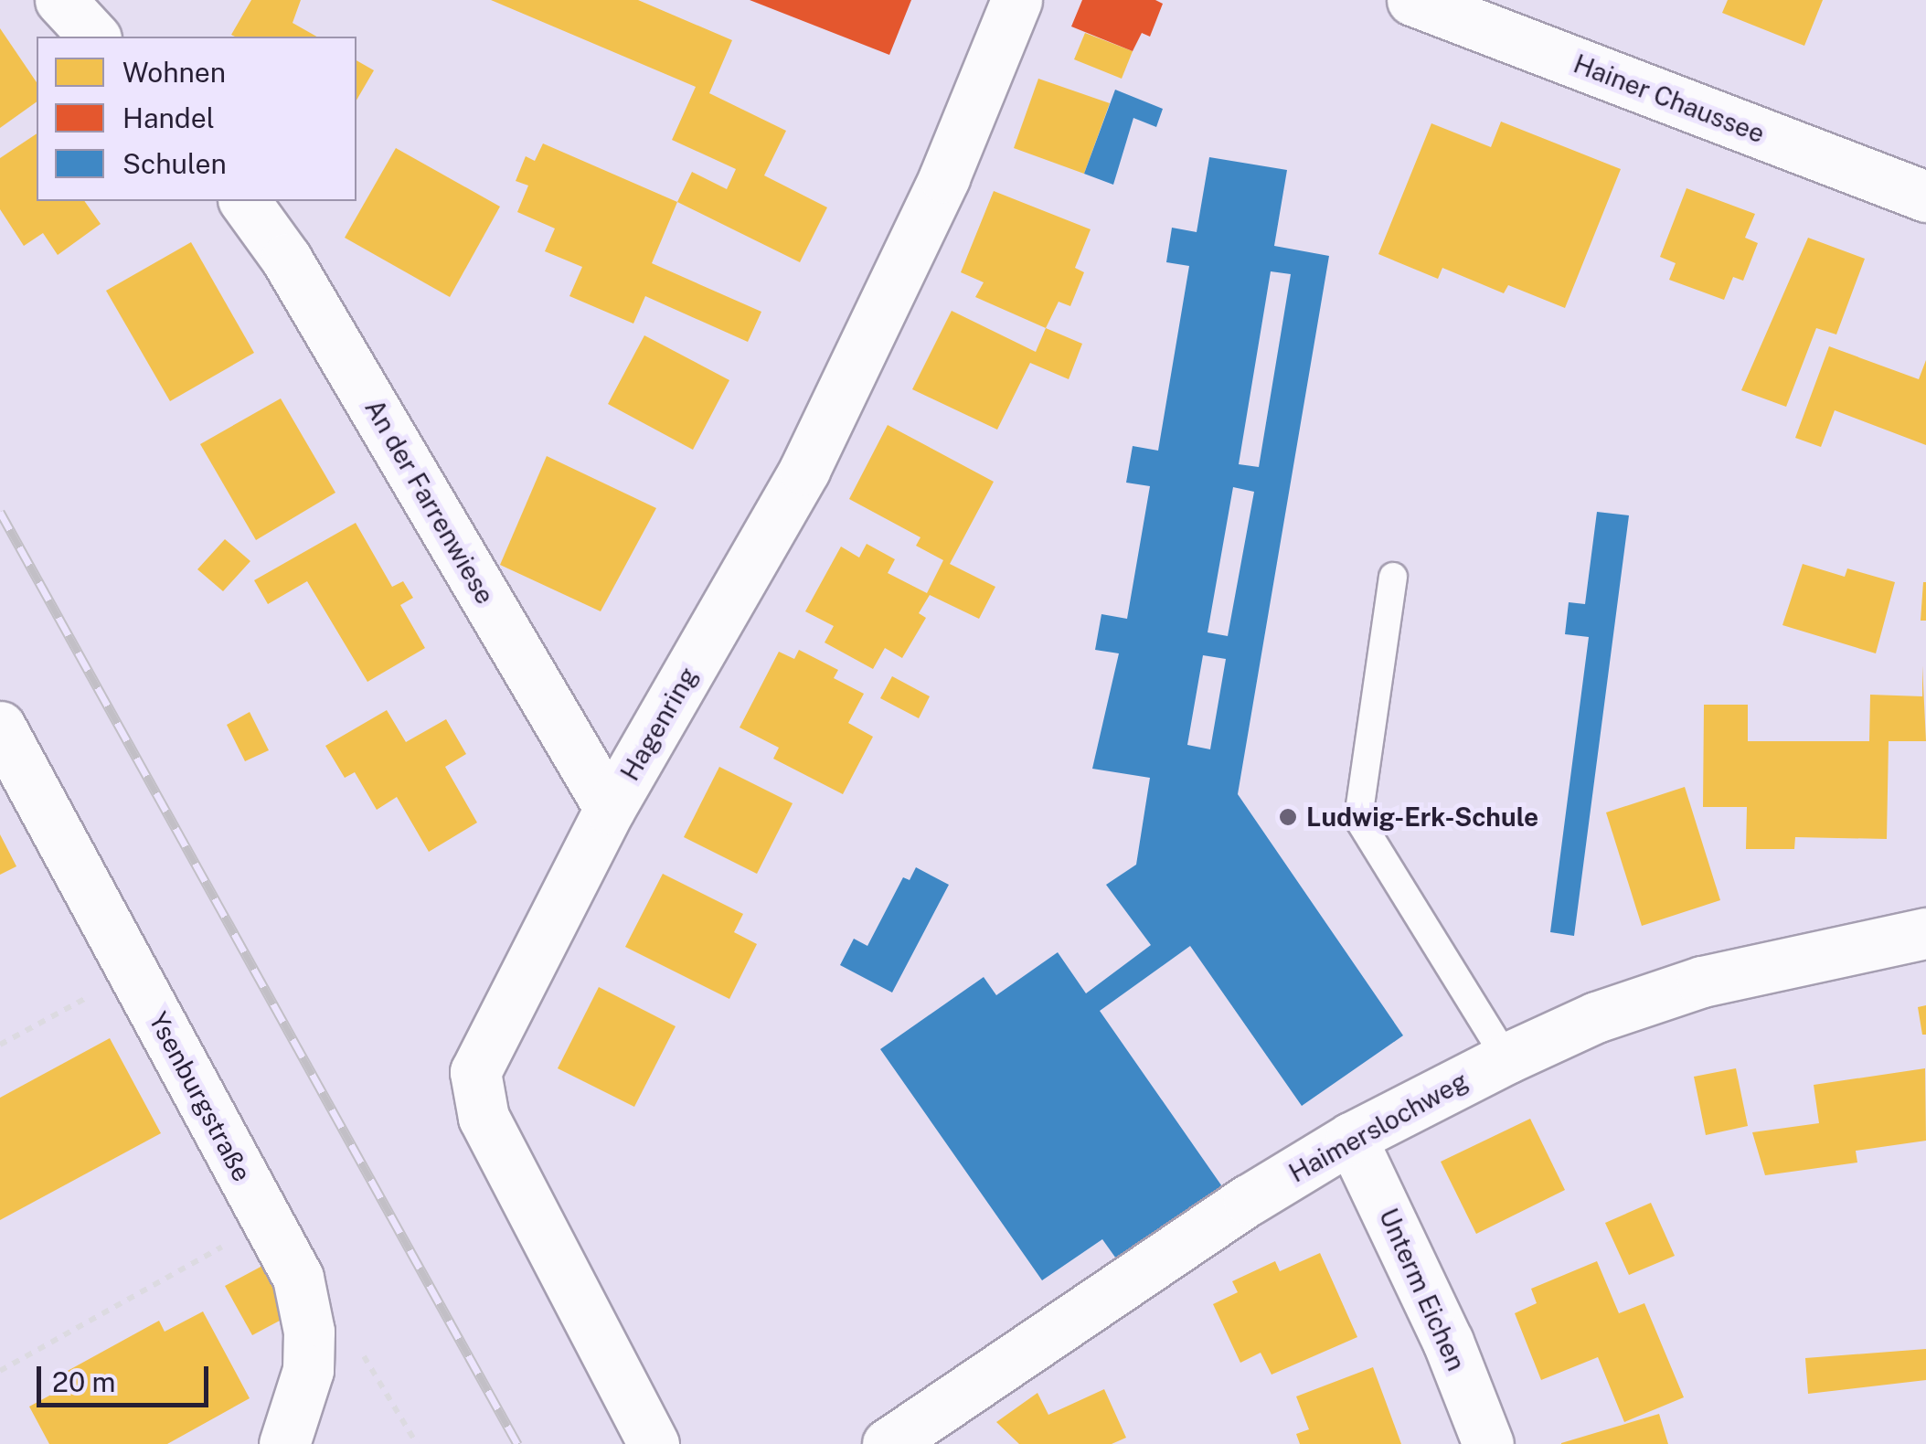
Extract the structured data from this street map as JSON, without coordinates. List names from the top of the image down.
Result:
{
  "streets": {
    "street": [
      "Hainer Chaussee",
      "An der Farrenwiese",
      "Hagenring",
      "Ysenburgstraße",
      "Haimerslochweg",
      "Unterm Eichen"
    ]
  },
  "crossings": [
    ["An der Farrenwiese", "Hagenring"],
    ["Haimerslochweg", "Unterm Eichen"]
  ],
  "places": ["Ludwig-Erk-Schule"],
  "legend": ["Wohnen", "Handel", "Schulen"],
  "scale_bar": "20 m"
}
